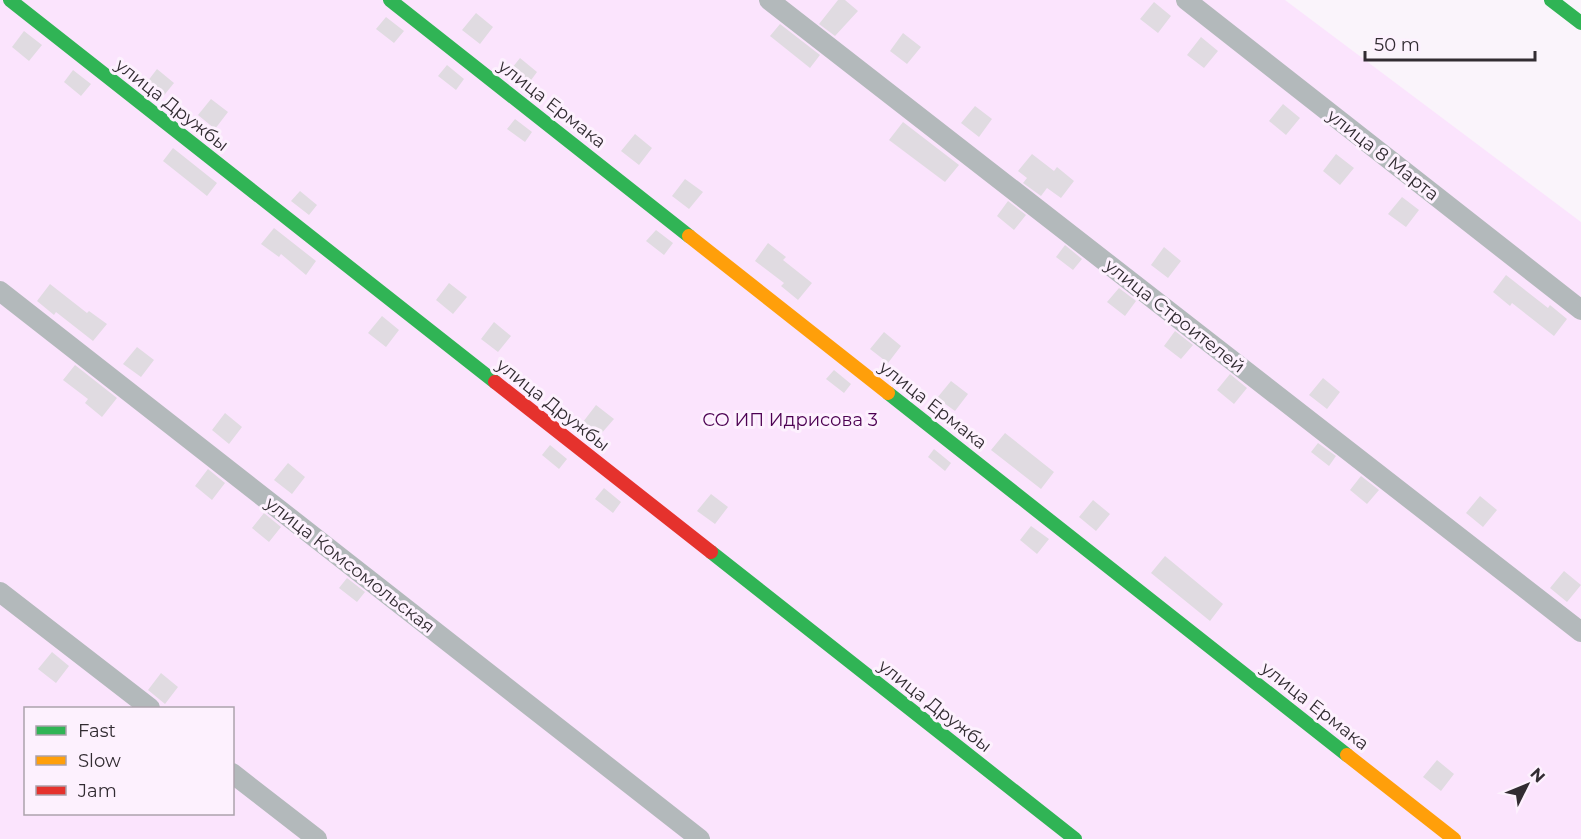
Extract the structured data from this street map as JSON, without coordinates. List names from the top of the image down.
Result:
{
  "streets": {
    "street": [
      "улица Ермака",
      "улица Дружбы",
      "улица 8 Марта",
      "улица Строителей",
      "улица Комсомольская"
    ]
  },
  "parks": ["СО ИП Идрисова 3"],
  "legend": ["Fast", "Slow", "Jam"],
  "scale_bar": "50 m",
  "north": "top right"
}
